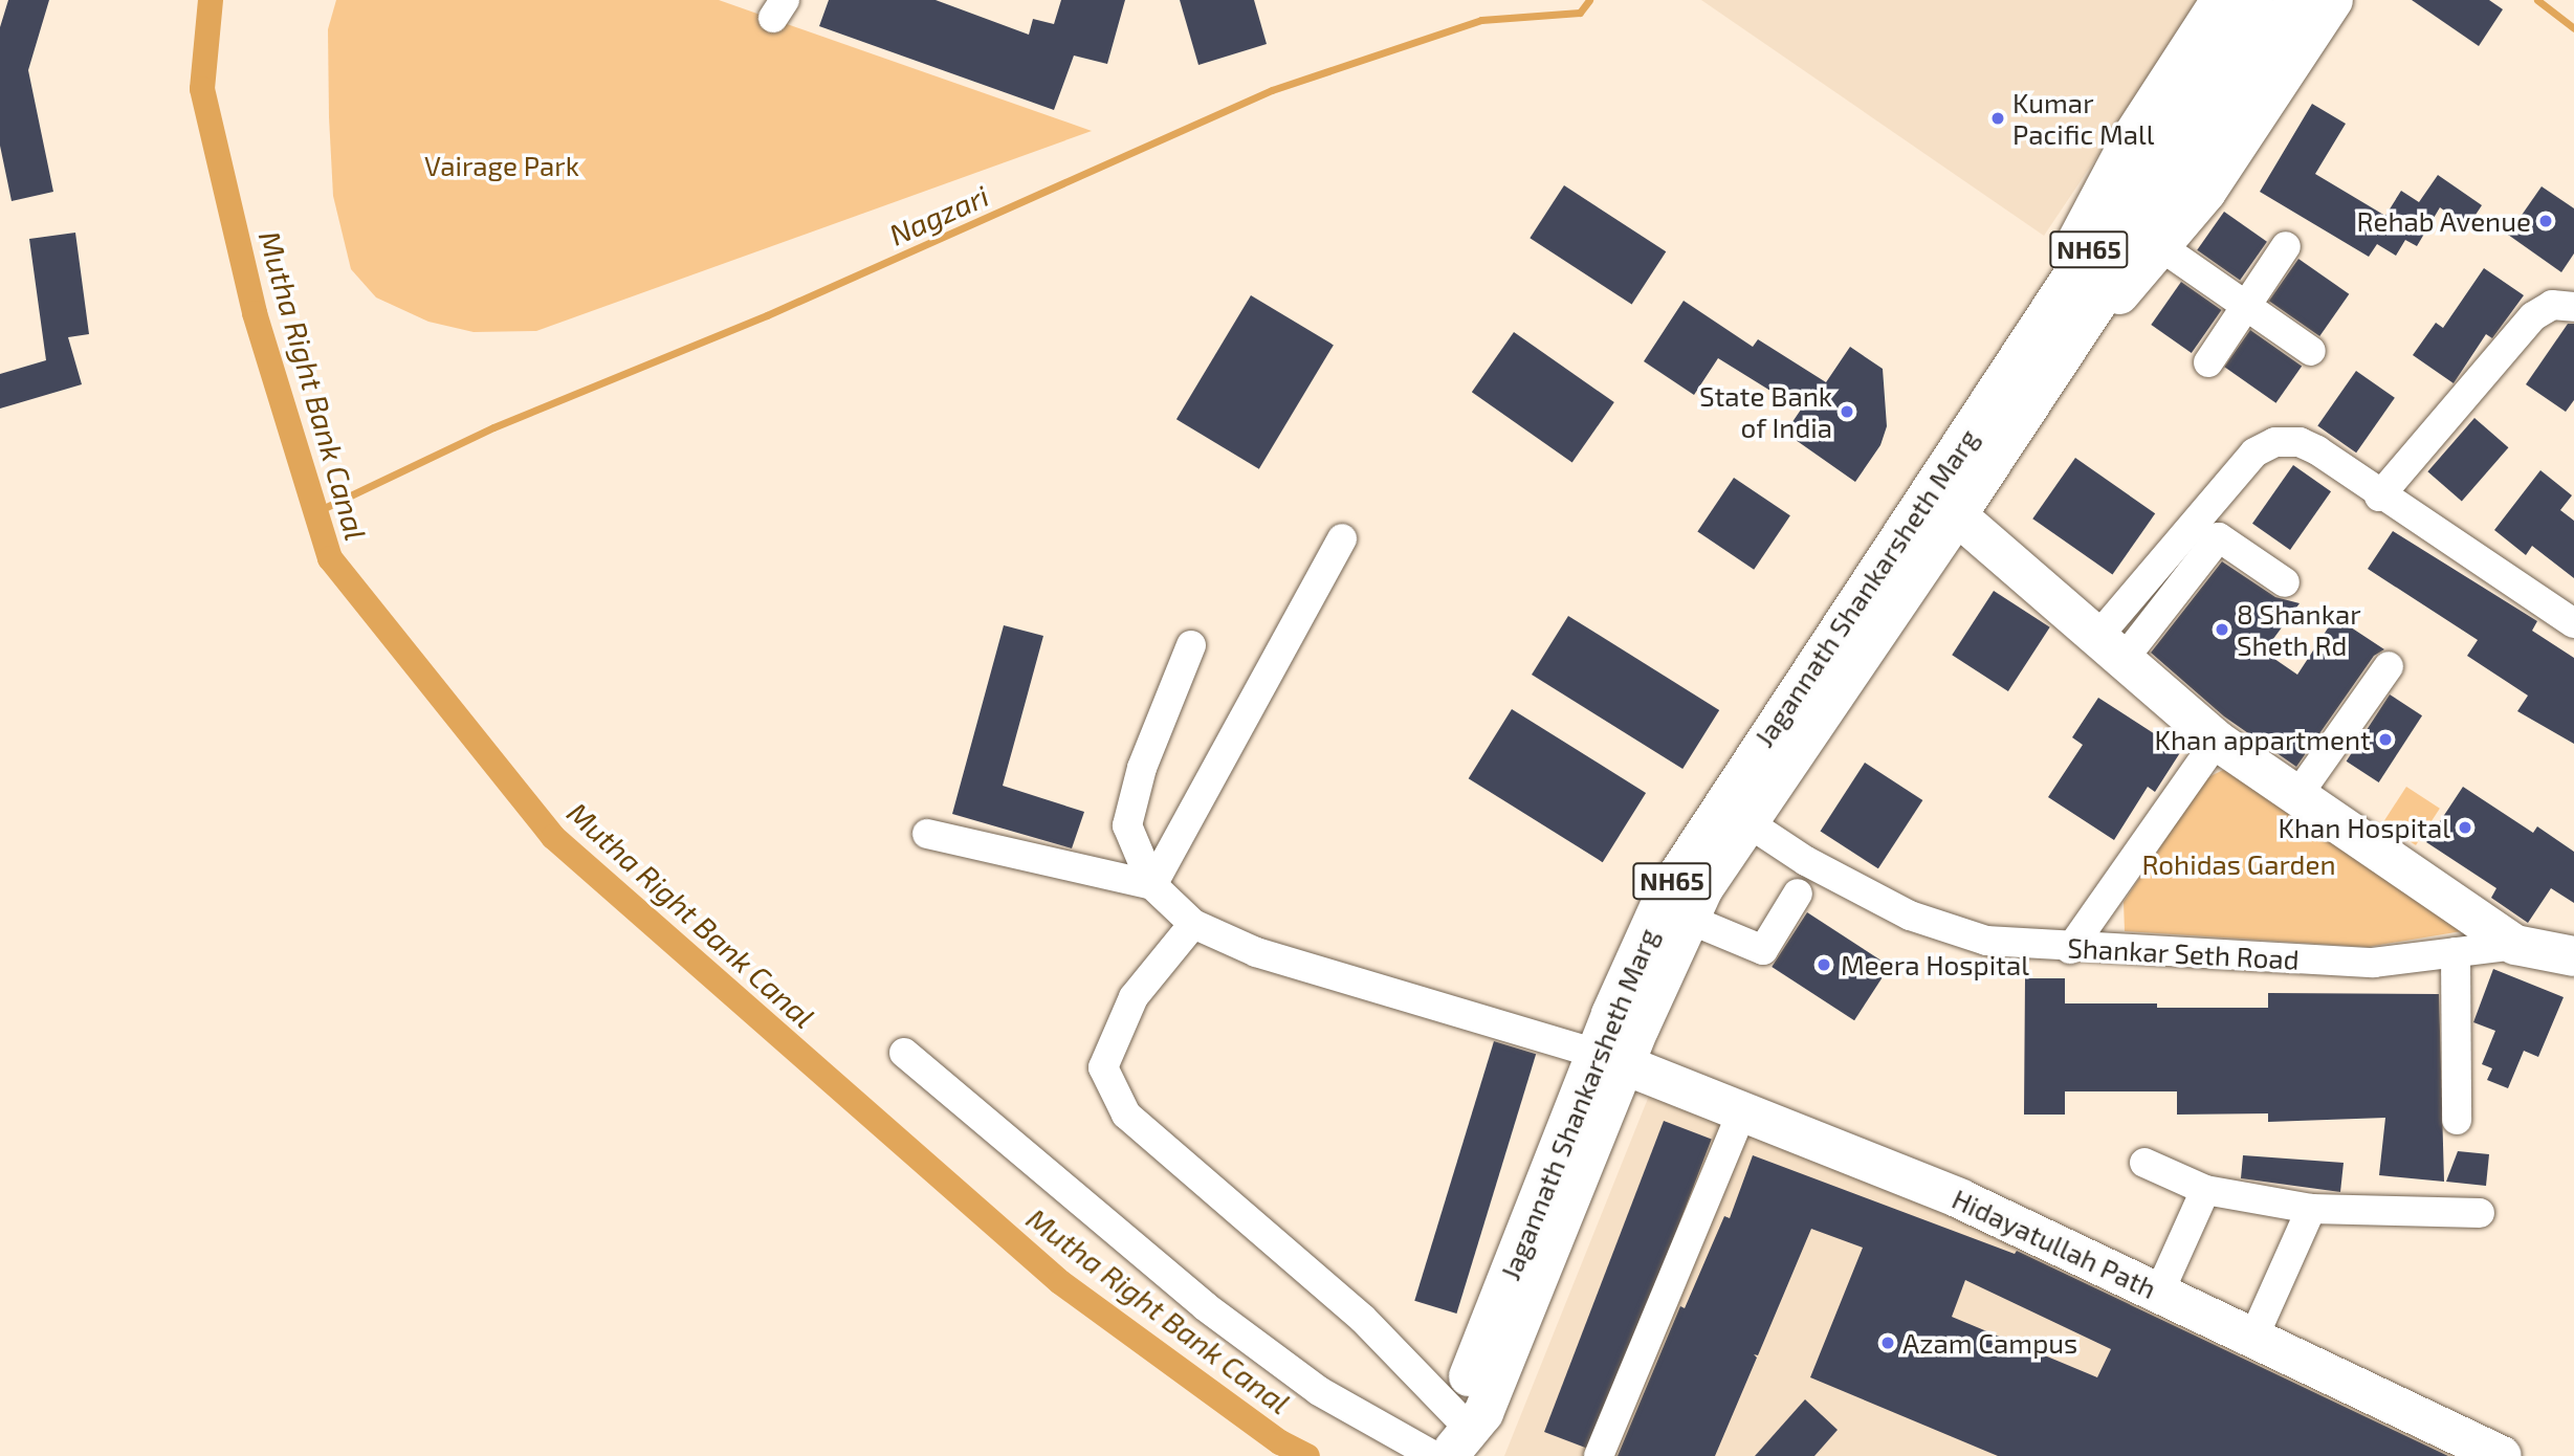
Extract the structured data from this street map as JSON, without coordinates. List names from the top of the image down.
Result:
{
  "streets": {
    "main road": ["NH65", "Jagannath Shankarsheth Marg", "Hidayatullah Path"],
    "street": ["Shankar Seth Road"]
  },
  "crossings": [
    ["NH65", "Jagannath Shankarsheth Marg"],
    ["Jagannath Shankarsheth Marg", "Shankar Seth Road"],
    ["Jagannath Shankarsheth Marg", "Hidayatullah Path"]
  ],
  "water": ["Nagzari", "Mutha Right Bank Canal"],
  "parks": ["Vairage Park", "Rohidas Garden"],
  "places": [
    "Kumar Pacific Mall",
    "Rehab Avenue",
    "State Bank of India",
    "8 Shankar Sheth Rd",
    "Khan appartment",
    "Khan Hospital",
    "Meera Hospital",
    "Azam Campus"
  ]
}
